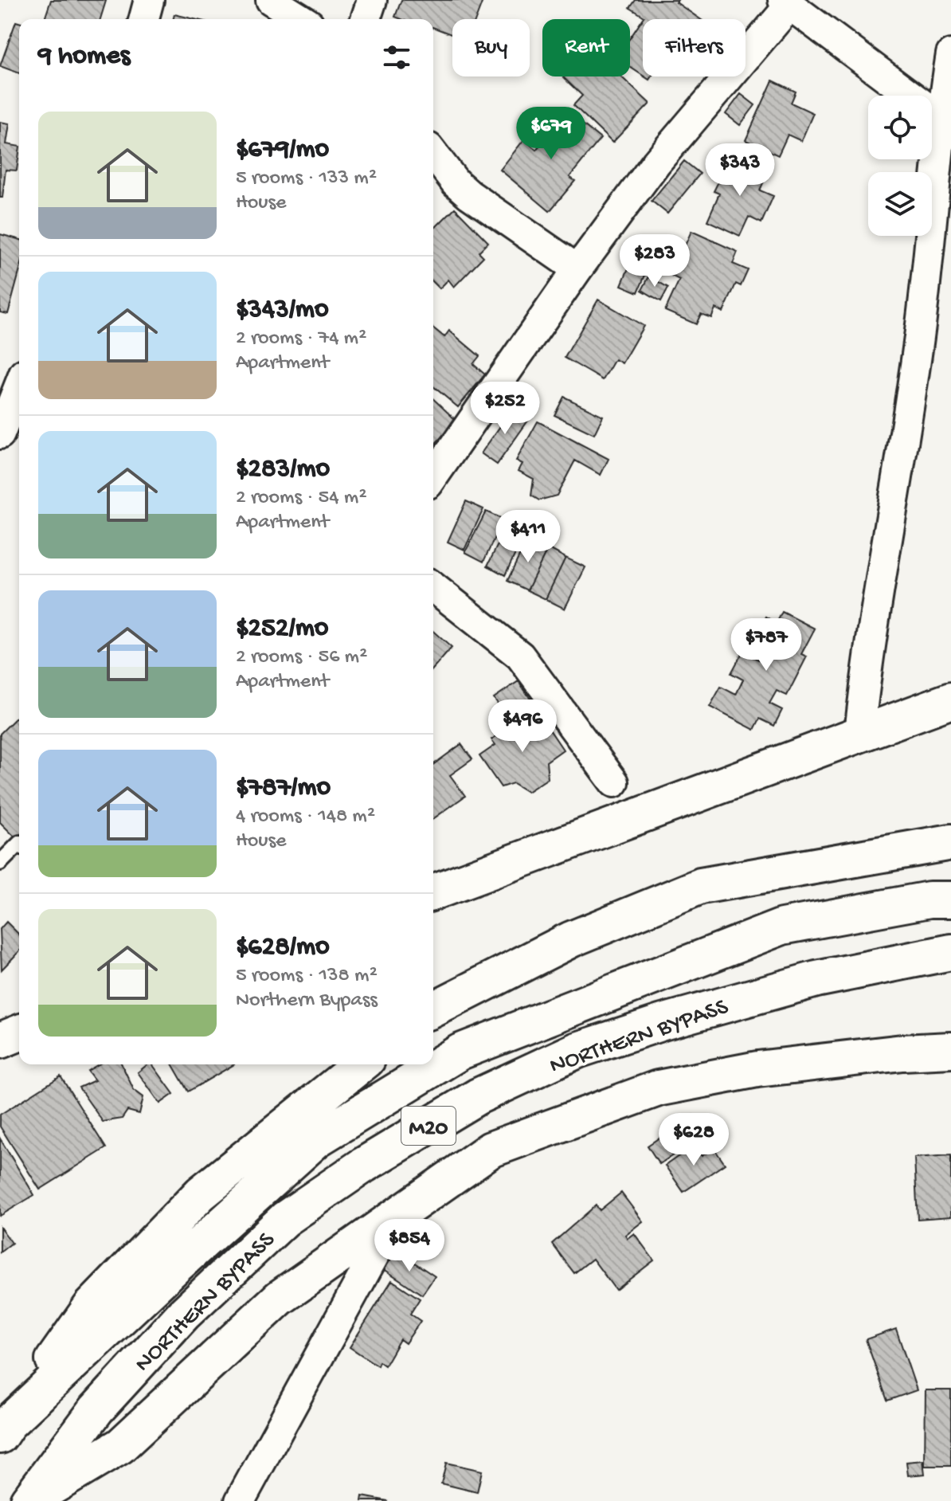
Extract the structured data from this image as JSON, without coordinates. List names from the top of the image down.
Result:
{
  "streets": {
    "main road": ["NORTHERN BYPASS", "M20"]
  },
  "page": {
    "chip": ["Buy", "Rent", "Filters"],
    "heading": "9 homes",
    "list": [
      {
        "name": "$679/mo",
        "note": "5 rooms · 133 m² · House"
      },
      {
        "name": "$343/mo",
        "note": "2 rooms · 74 m² · Apartment"
      },
      {
        "name": "$283/mo",
        "note": "2 rooms · 54 m² · Apartment"
      },
      {
        "name": "$252/mo",
        "note": "2 rooms · 56 m² · Apartment"
      },
      {
        "name": "$787/mo",
        "note": "4 rooms · 148 m² · House"
      },
      {
        "name": "$628/mo",
        "note": "5 rooms · 138 m² · Northern Bypass"
      }
    ],
    "price": [
      "$679",
      "$343",
      "$283",
      "$252",
      "$411",
      "$787",
      "$496",
      "$628",
      "$854"
    ]
  }
}
